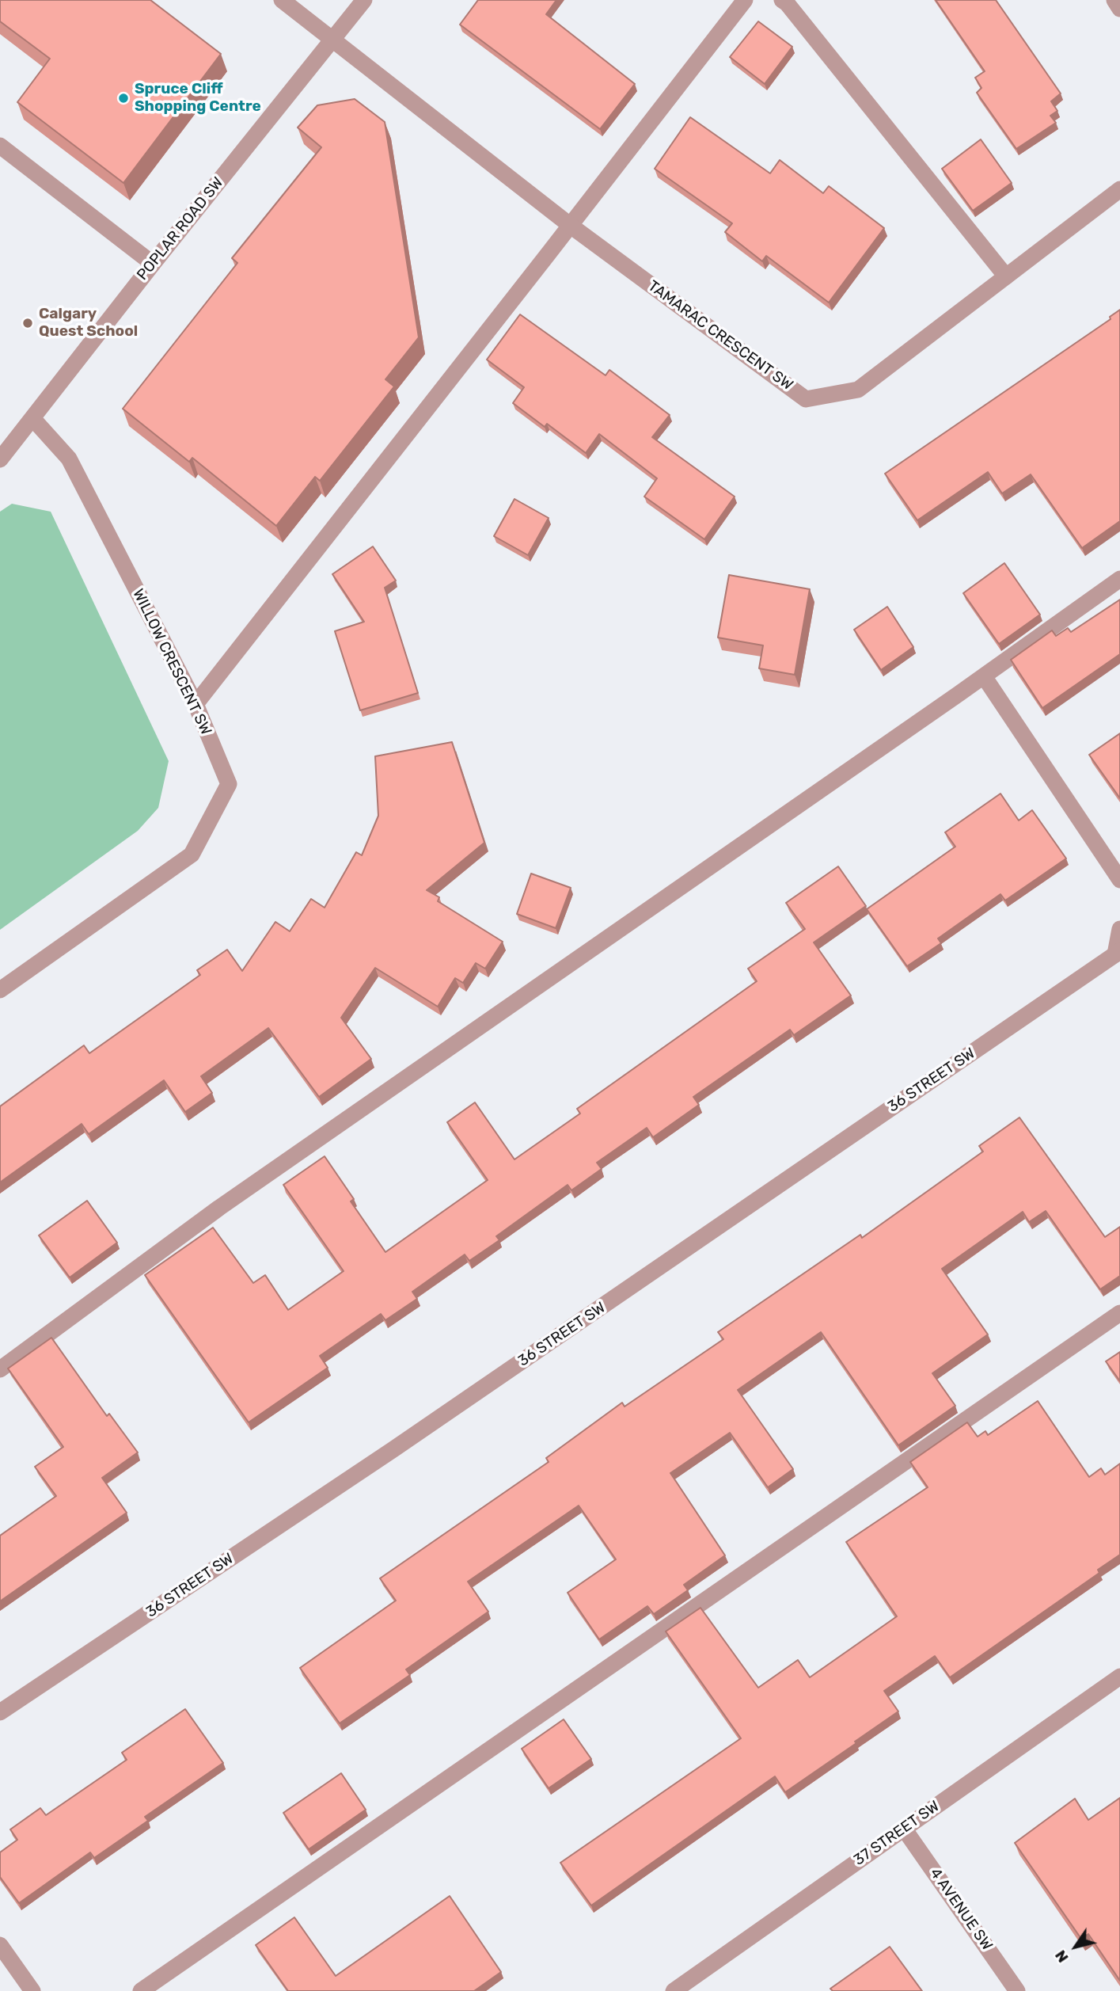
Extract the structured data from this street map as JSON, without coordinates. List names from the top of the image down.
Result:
{
  "streets": {
    "street": [
      "POPLAR ROAD SW",
      "TAMARAC CRESCENT SW",
      "WILLOW CRESCENT SW",
      "36 STREET SW",
      "37 STREET SW",
      "4 AVENUE SW"
    ]
  },
  "crossings": [
    ["POPLAR ROAD SW", "TAMARAC CRESCENT SW"],
    ["POPLAR ROAD SW", "WILLOW CRESCENT SW"],
    ["37 STREET SW", "4 AVENUE SW"]
  ],
  "places": ["Spruce Cliff Shopping Centre", "Calgary Quest School"],
  "north": "bottom left"
}
